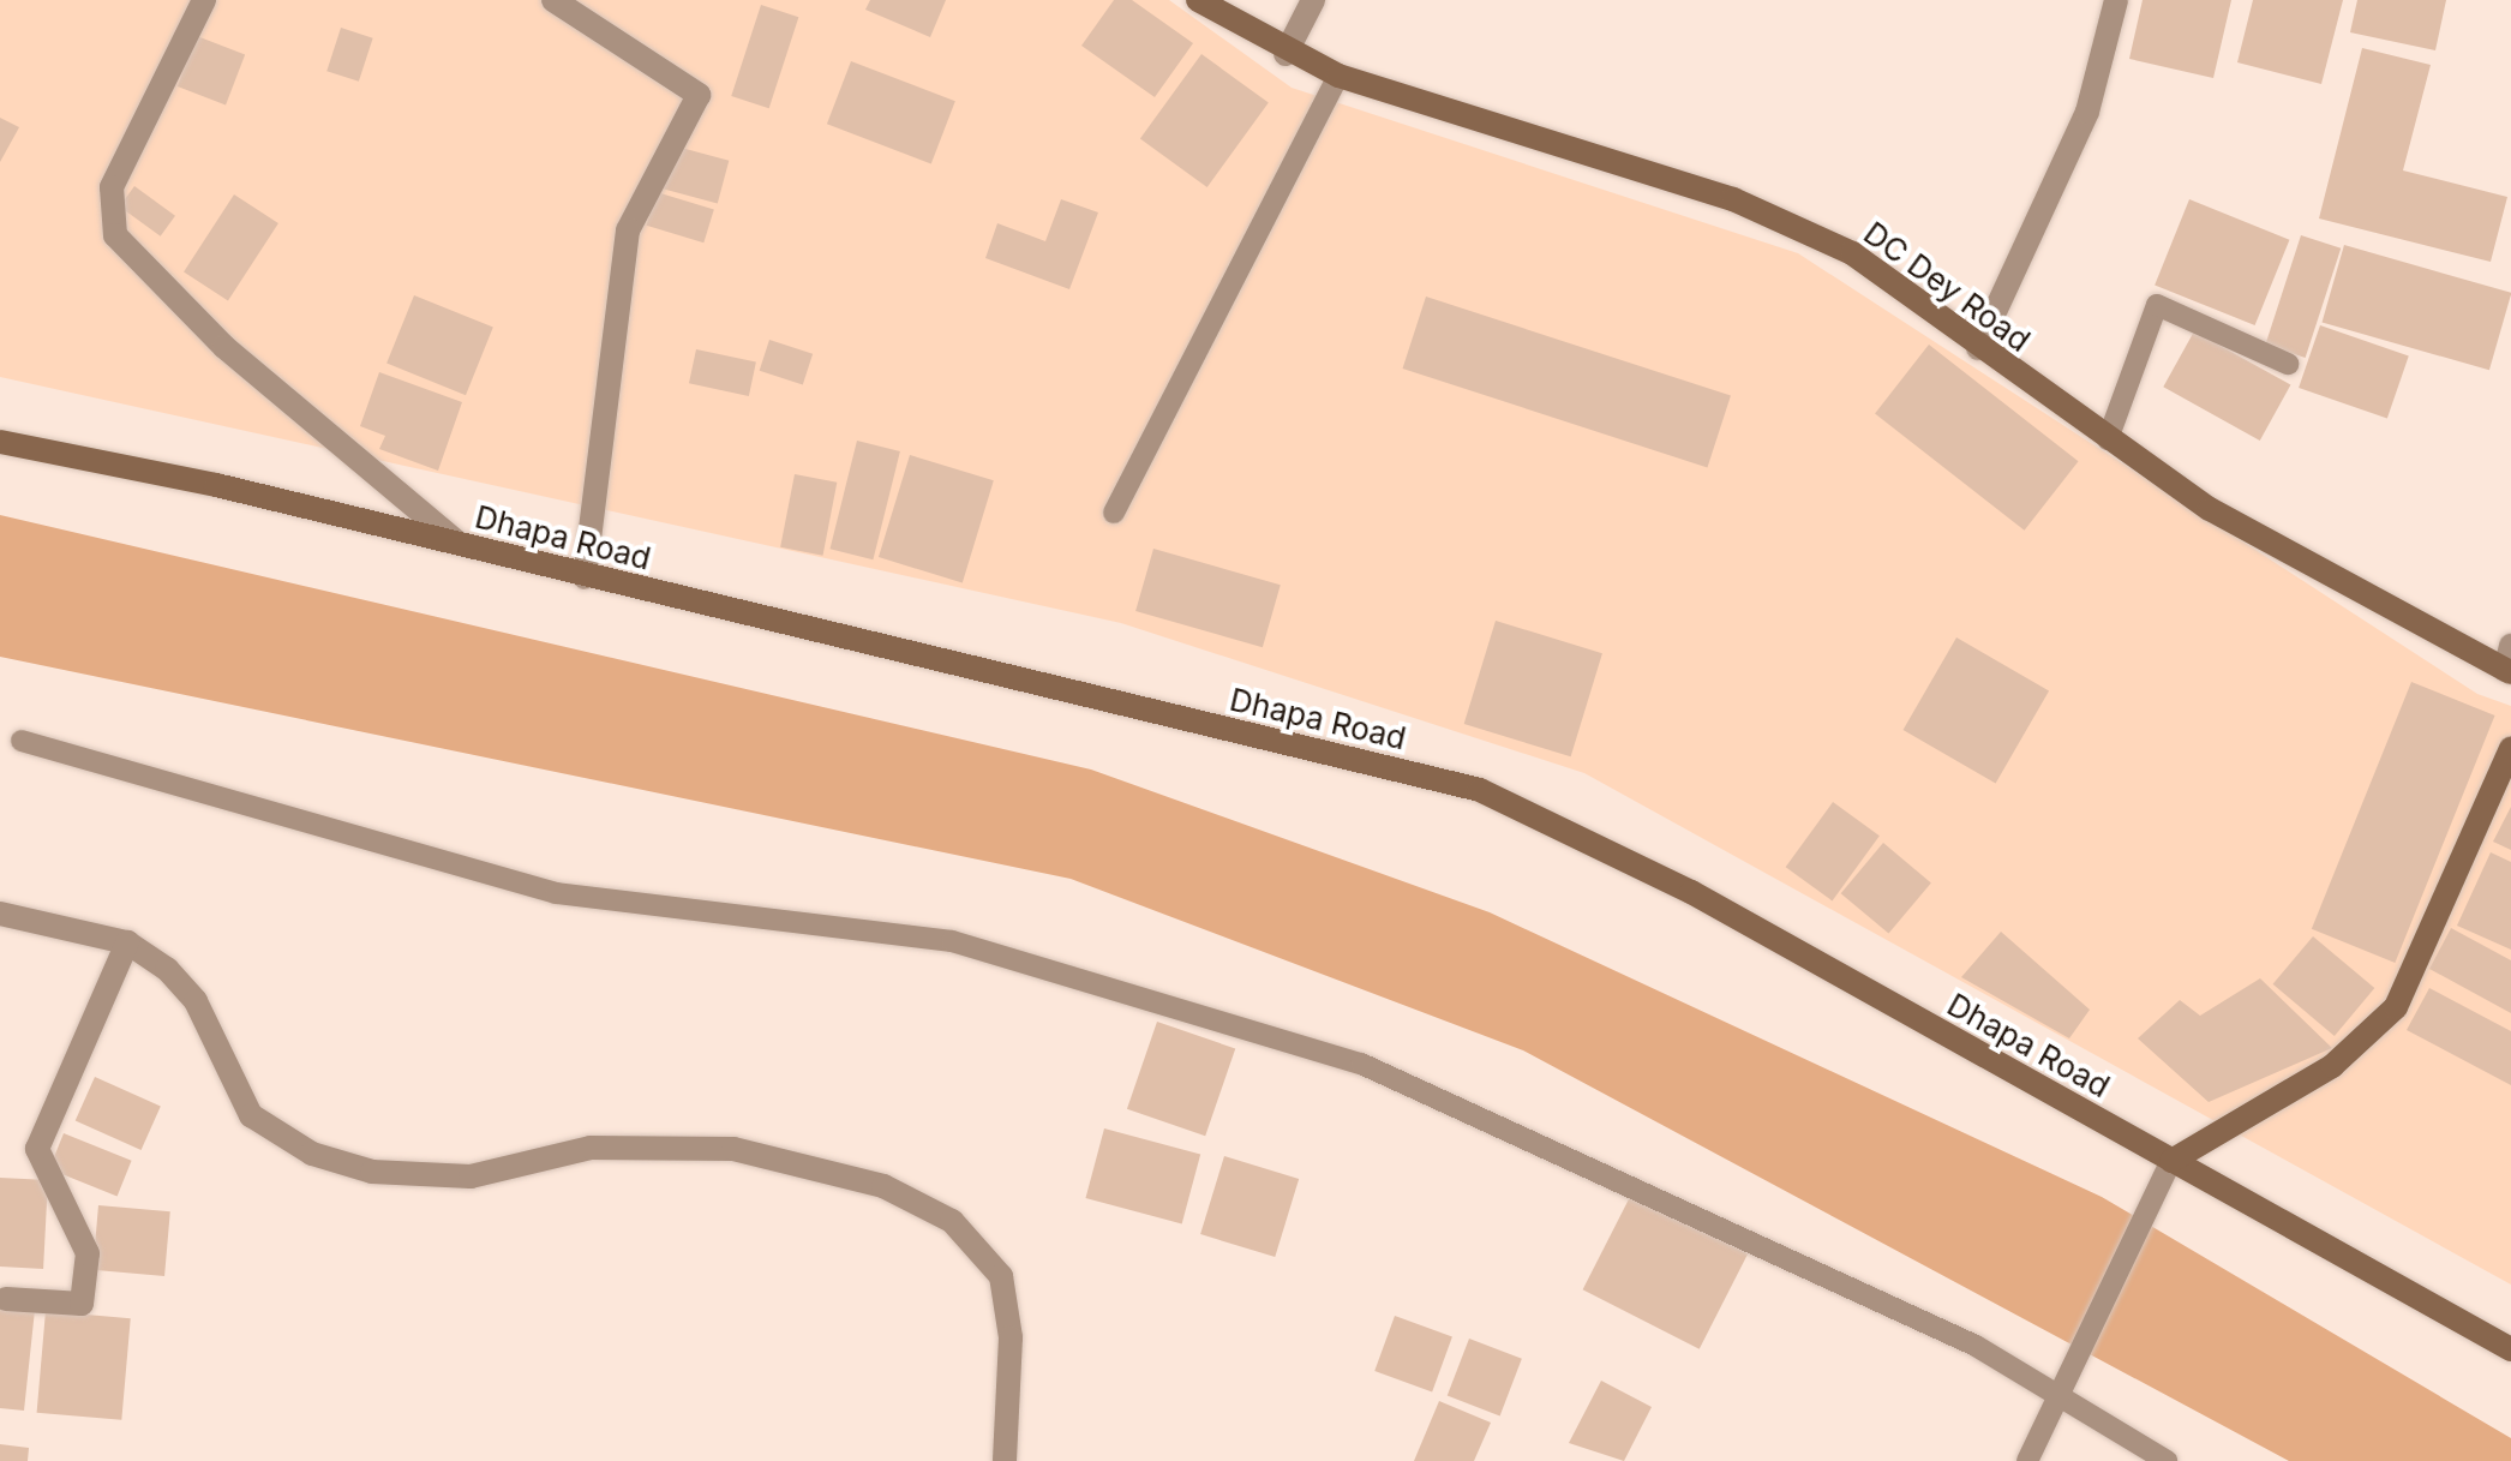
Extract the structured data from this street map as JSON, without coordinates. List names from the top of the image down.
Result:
{
  "streets": {
    "street": ["DC Dey Road", "Dhapa Road"]
  }
}
